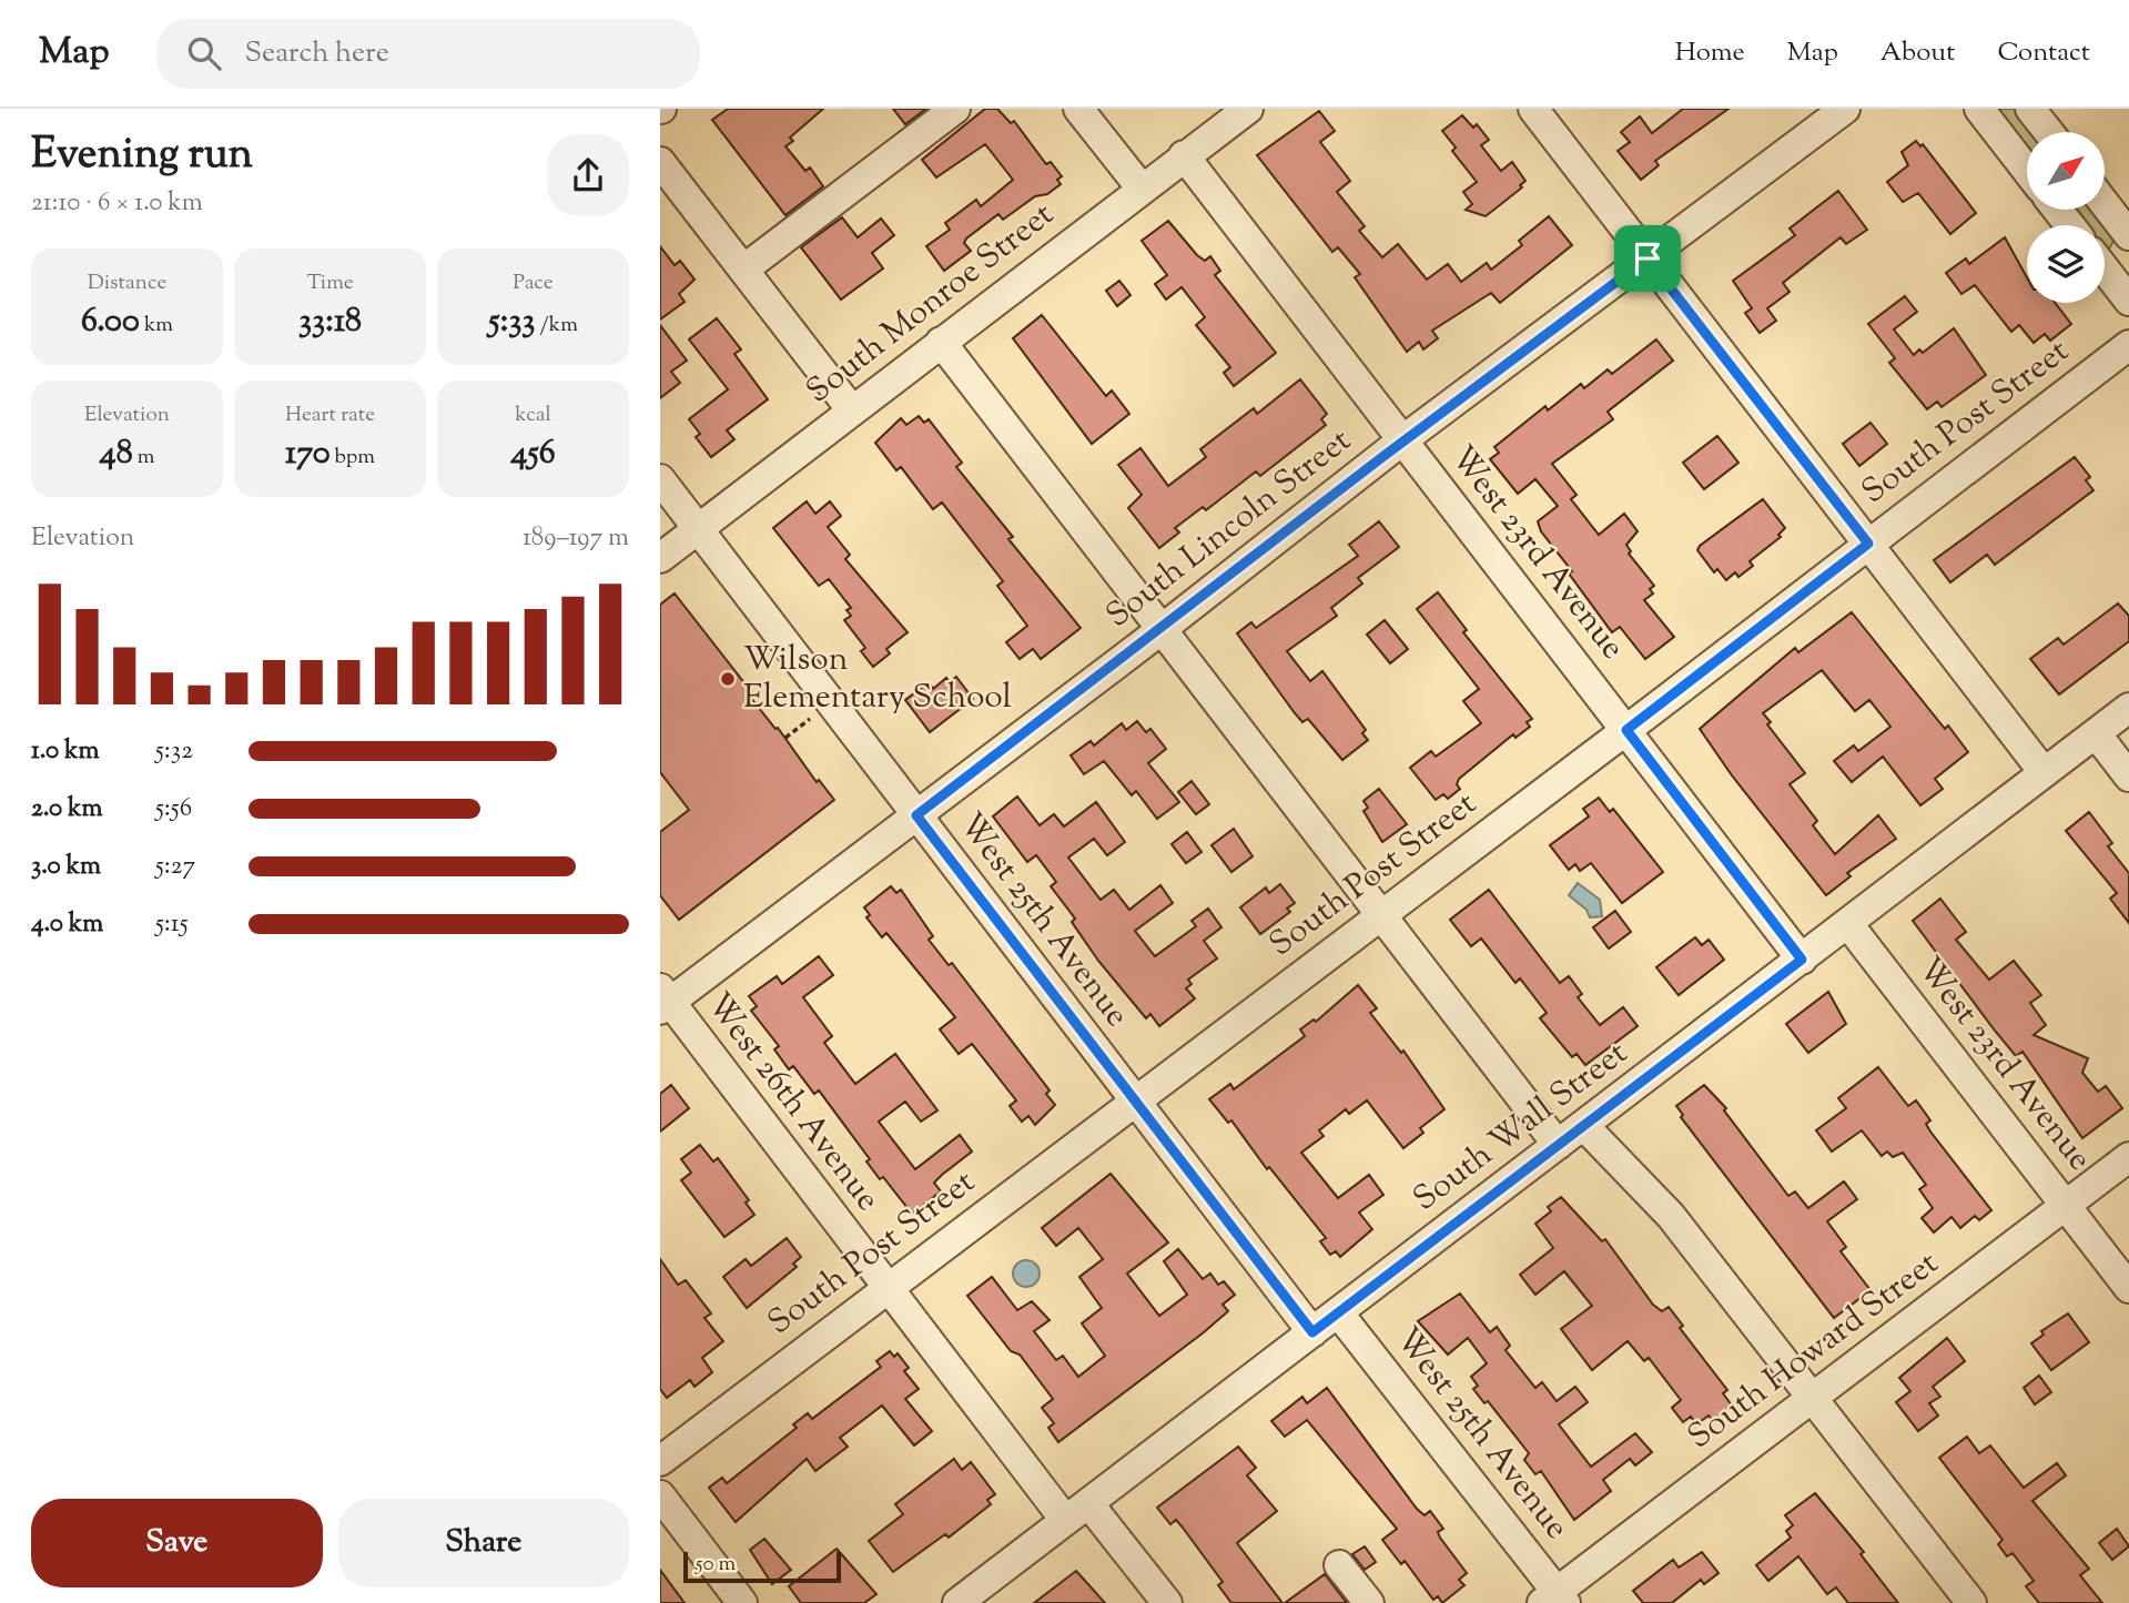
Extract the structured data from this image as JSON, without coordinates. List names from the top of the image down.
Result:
{
  "streets": {
    "street": [
      "South Monroe Street",
      "South Post Street",
      "South Lincoln Street",
      "West 23rd Avenue",
      "West 25th Avenue",
      "West 26th Avenue",
      "South Wall Street",
      "South Howard Street"
    ]
  },
  "crossings": [
    ["South Monroe Street", "West 23rd Avenue"],
    ["South Monroe Street", "West 25th Avenue"],
    ["South Post Street", "West 23rd Avenue"],
    ["South Post Street", "West 25th Avenue"],
    ["South Post Street", "West 26th Avenue"],
    ["South Lincoln Street", "West 23rd Avenue"],
    ["South Lincoln Street", "West 25th Avenue"],
    ["South Lincoln Street", "West 26th Avenue"],
    ["West 23rd Avenue", "South Wall Street"],
    ["West 23rd Avenue", "South Howard Street"],
    ["West 25th Avenue", "South Wall Street"],
    ["West 25th Avenue", "South Howard Street"],
    ["West 26th Avenue", "South Wall Street"]
  ],
  "places": ["Wilson Elementary School"],
  "scale_bar": "50 m",
  "north": "top right",
  "page": {
    "header": "Map",
    "search": "Search here",
    "nav": [
      "Home",
      "Map",
      "About",
      "Contact"
    ],
    "heading": ["Evening run", "21:10 · 6 × 1.0 km"],
    "stats": [
      ["Distance", "6.00 km"],
      ["Time", "33:18"],
      ["Pace", "5:33 /km"],
      ["Elevation", "48 m"],
      ["Heart rate", "170 bpm"],
      ["kcal", "456"]
    ],
    "chart": ["Elevation", "189–197 m"],
    "list": [
      {
        "name": "1.0 km",
        "note": "5:32"
      },
      {
        "name": "2.0 km",
        "note": "5:56"
      },
      {
        "name": "3.0 km",
        "note": "5:27"
      },
      {
        "name": "4.0 km",
        "note": "5:15"
      }
    ],
    "buttons": ["Save", "Share"],
    "scale": "50 m"
  }
}
